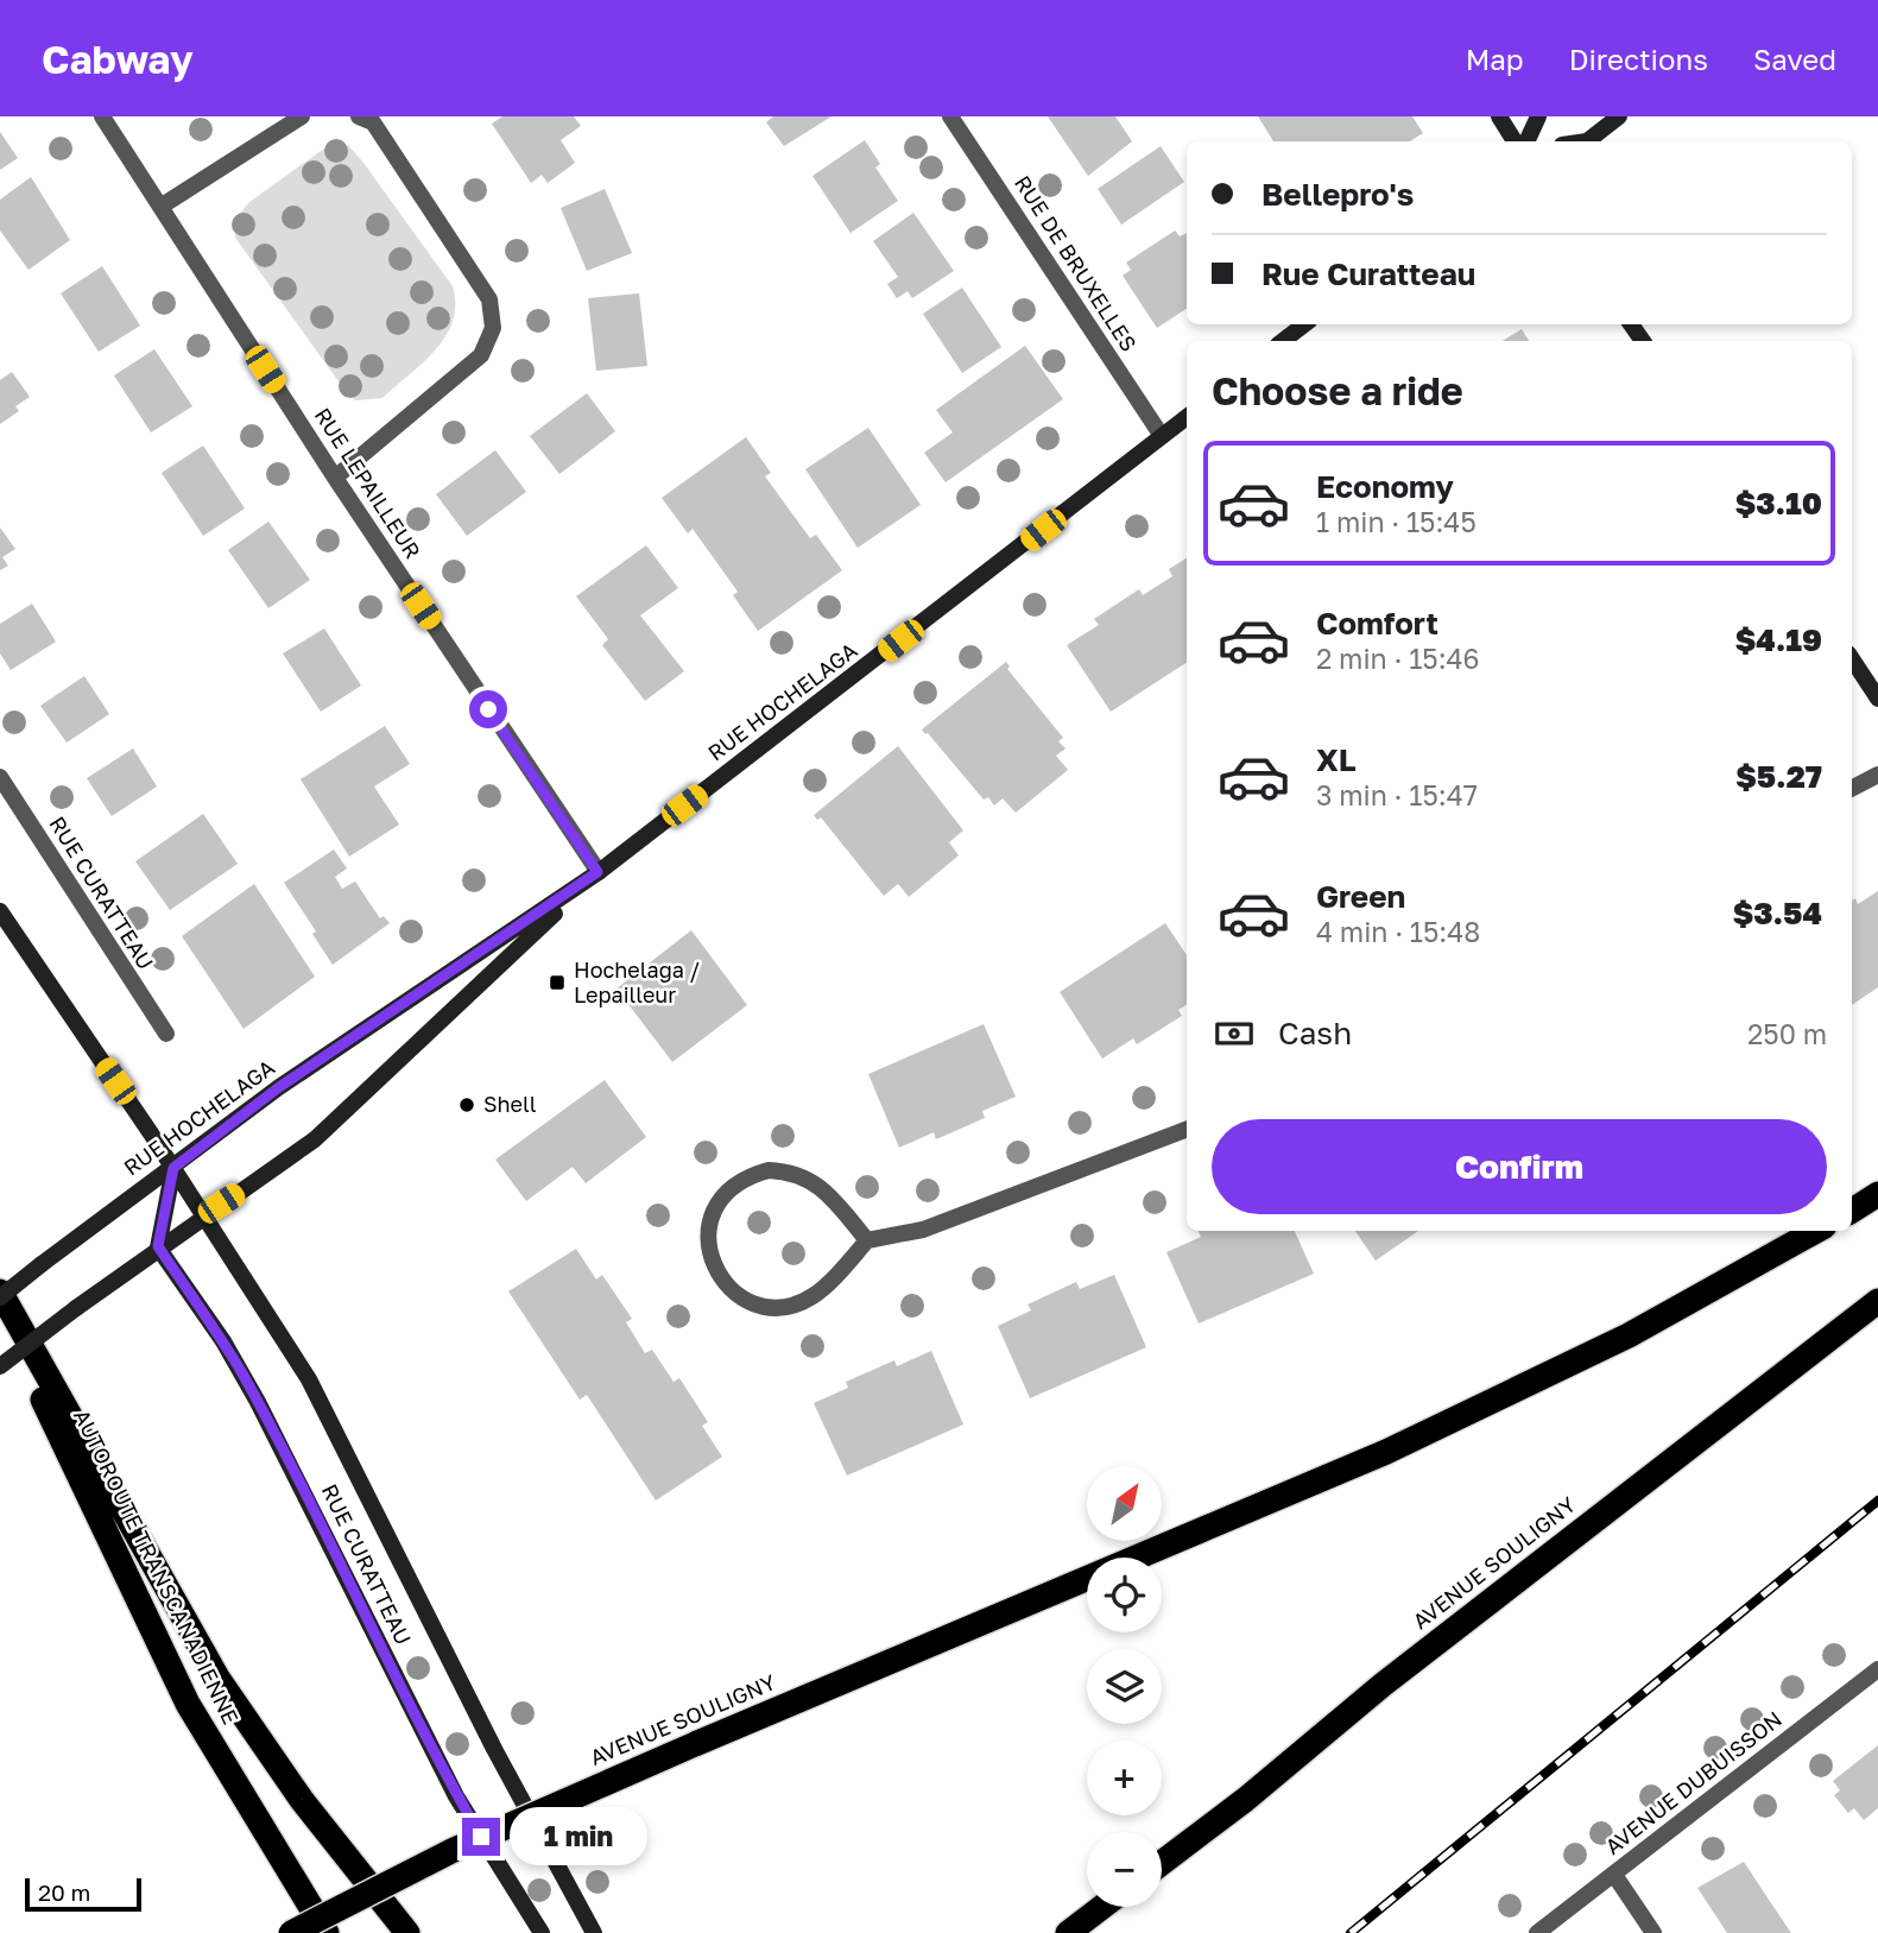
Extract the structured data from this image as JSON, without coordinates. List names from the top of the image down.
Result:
{
  "streets": {
    "highway": ["AVENUE SOULIGNY", "AUTOROUTE TRANSCANADIENNE"],
    "main road": ["RUE HOCHELAGA", "RUE CURATTEAU"],
    "street": ["RUE DE BRUXELLES", "RUE LEPAILLEUR", "AVENUE DUBUISSON"]
  },
  "crossings": [
    ["RUE DE BRUXELLES", "RUE HOCHELAGA"],
    ["RUE LEPAILLEUR", "RUE HOCHELAGA"],
    ["RUE HOCHELAGA", "RUE CURATTEAU"],
    ["RUE HOCHELAGA", "AUTOROUTE TRANSCANADIENNE"]
  ],
  "places": {
    "transit": ["Hochelaga / Lepailleur"],
    "other": ["Shell"]
  },
  "scale_bar": "20 m",
  "north": "top right",
  "page": {
    "header": "Cabway",
    "nav": ["Map", "Directions", "Saved"],
    "banner": ["Bellepro's", "Rue Curatteau"],
    "heading": "Choose a ride",
    "list": [
      {
        "name": "Economy",
        "note": "1 min · 15:45",
        "value": "$3.10"
      },
      {
        "name": "Comfort",
        "note": "2 min · 15:46",
        "value": "$4.19"
      },
      {
        "name": "XL",
        "note": "3 min · 15:47",
        "value": "$5.27"
      },
      {
        "name": "Green",
        "note": "4 min · 15:48",
        "value": "$3.54"
      }
    ],
    "pay": ["Cash", "250 m"],
    "buttons": "Confirm",
    "map_buttons": ["+", "−"],
    "bubble": "1 min",
    "scale": "20 m"
  }
}
